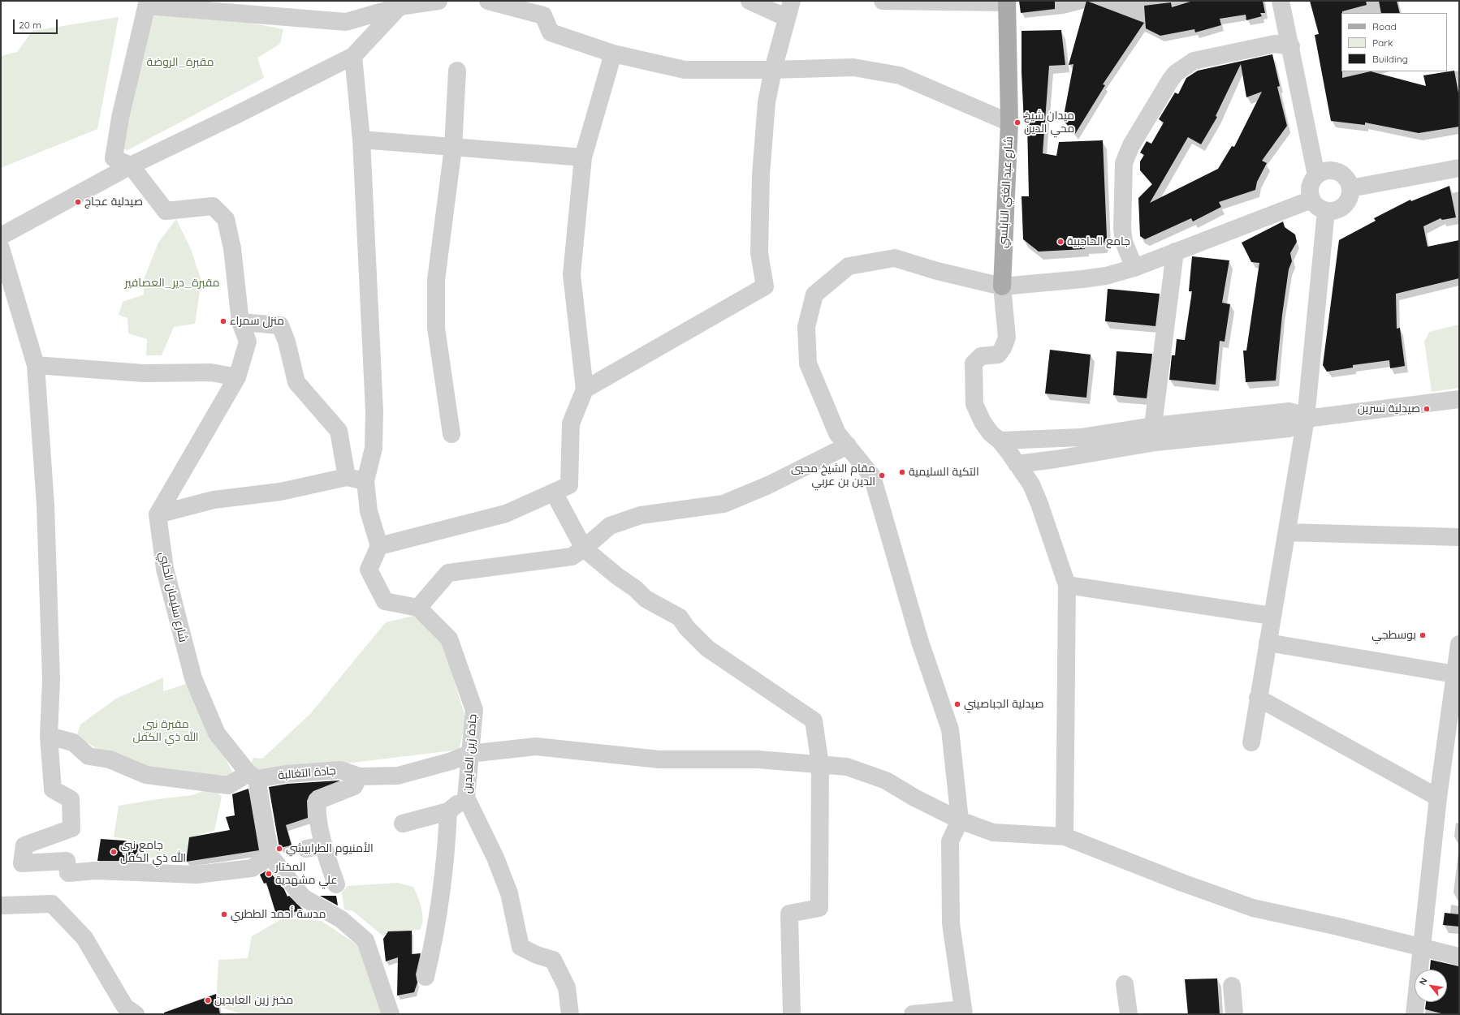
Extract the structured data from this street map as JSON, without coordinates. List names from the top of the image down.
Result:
{
  "streets": {
    "main road": ["شارع عبد الغني النابلسي"],
    "street": ["شارع سليمان الحلبي", "جادة زين العابدين", "جادة التغالبة"]
  },
  "crossings": [
    ["شارع سليمان الحلبي", "جادة التغالبة"],
    ["جادة زين العابدين", "جادة التغالبة"]
  ],
  "parks": ["مقبرة_الروضة", "مقبرة_دير_العصافير", "مقبرة نبي الله ذي الكفل"],
  "places": [
    "ميدان شيخ محي الدين",
    "صيدلية عجاج",
    "جامع الحاجبية",
    "منزل سمراء",
    "صيدلية نسرين",
    "التكية السليمية",
    "مقام الشيخ محيي الدين بن عربي",
    "بوسطجي",
    "صيدلية الجباصيني",
    "الأمنيوم الطرابيشي",
    "جامع نبي الله ذي الكفل",
    "المختار علي مشهدية",
    "مدسة أحمد الططري",
    "مخبز زين العابدين"
  ],
  "legend": ["Road", "Park", "Building"],
  "scale_bar": "20 m",
  "north": "top left"
}
